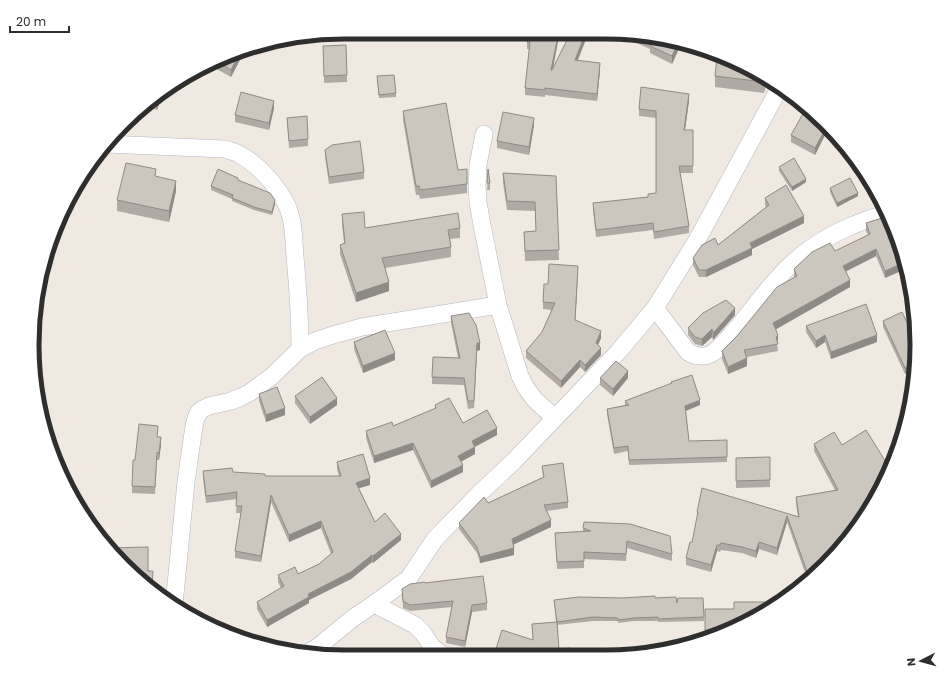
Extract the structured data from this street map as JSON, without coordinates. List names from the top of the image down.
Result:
{
  "scale_bar": "20 m",
  "north": "left"
}
